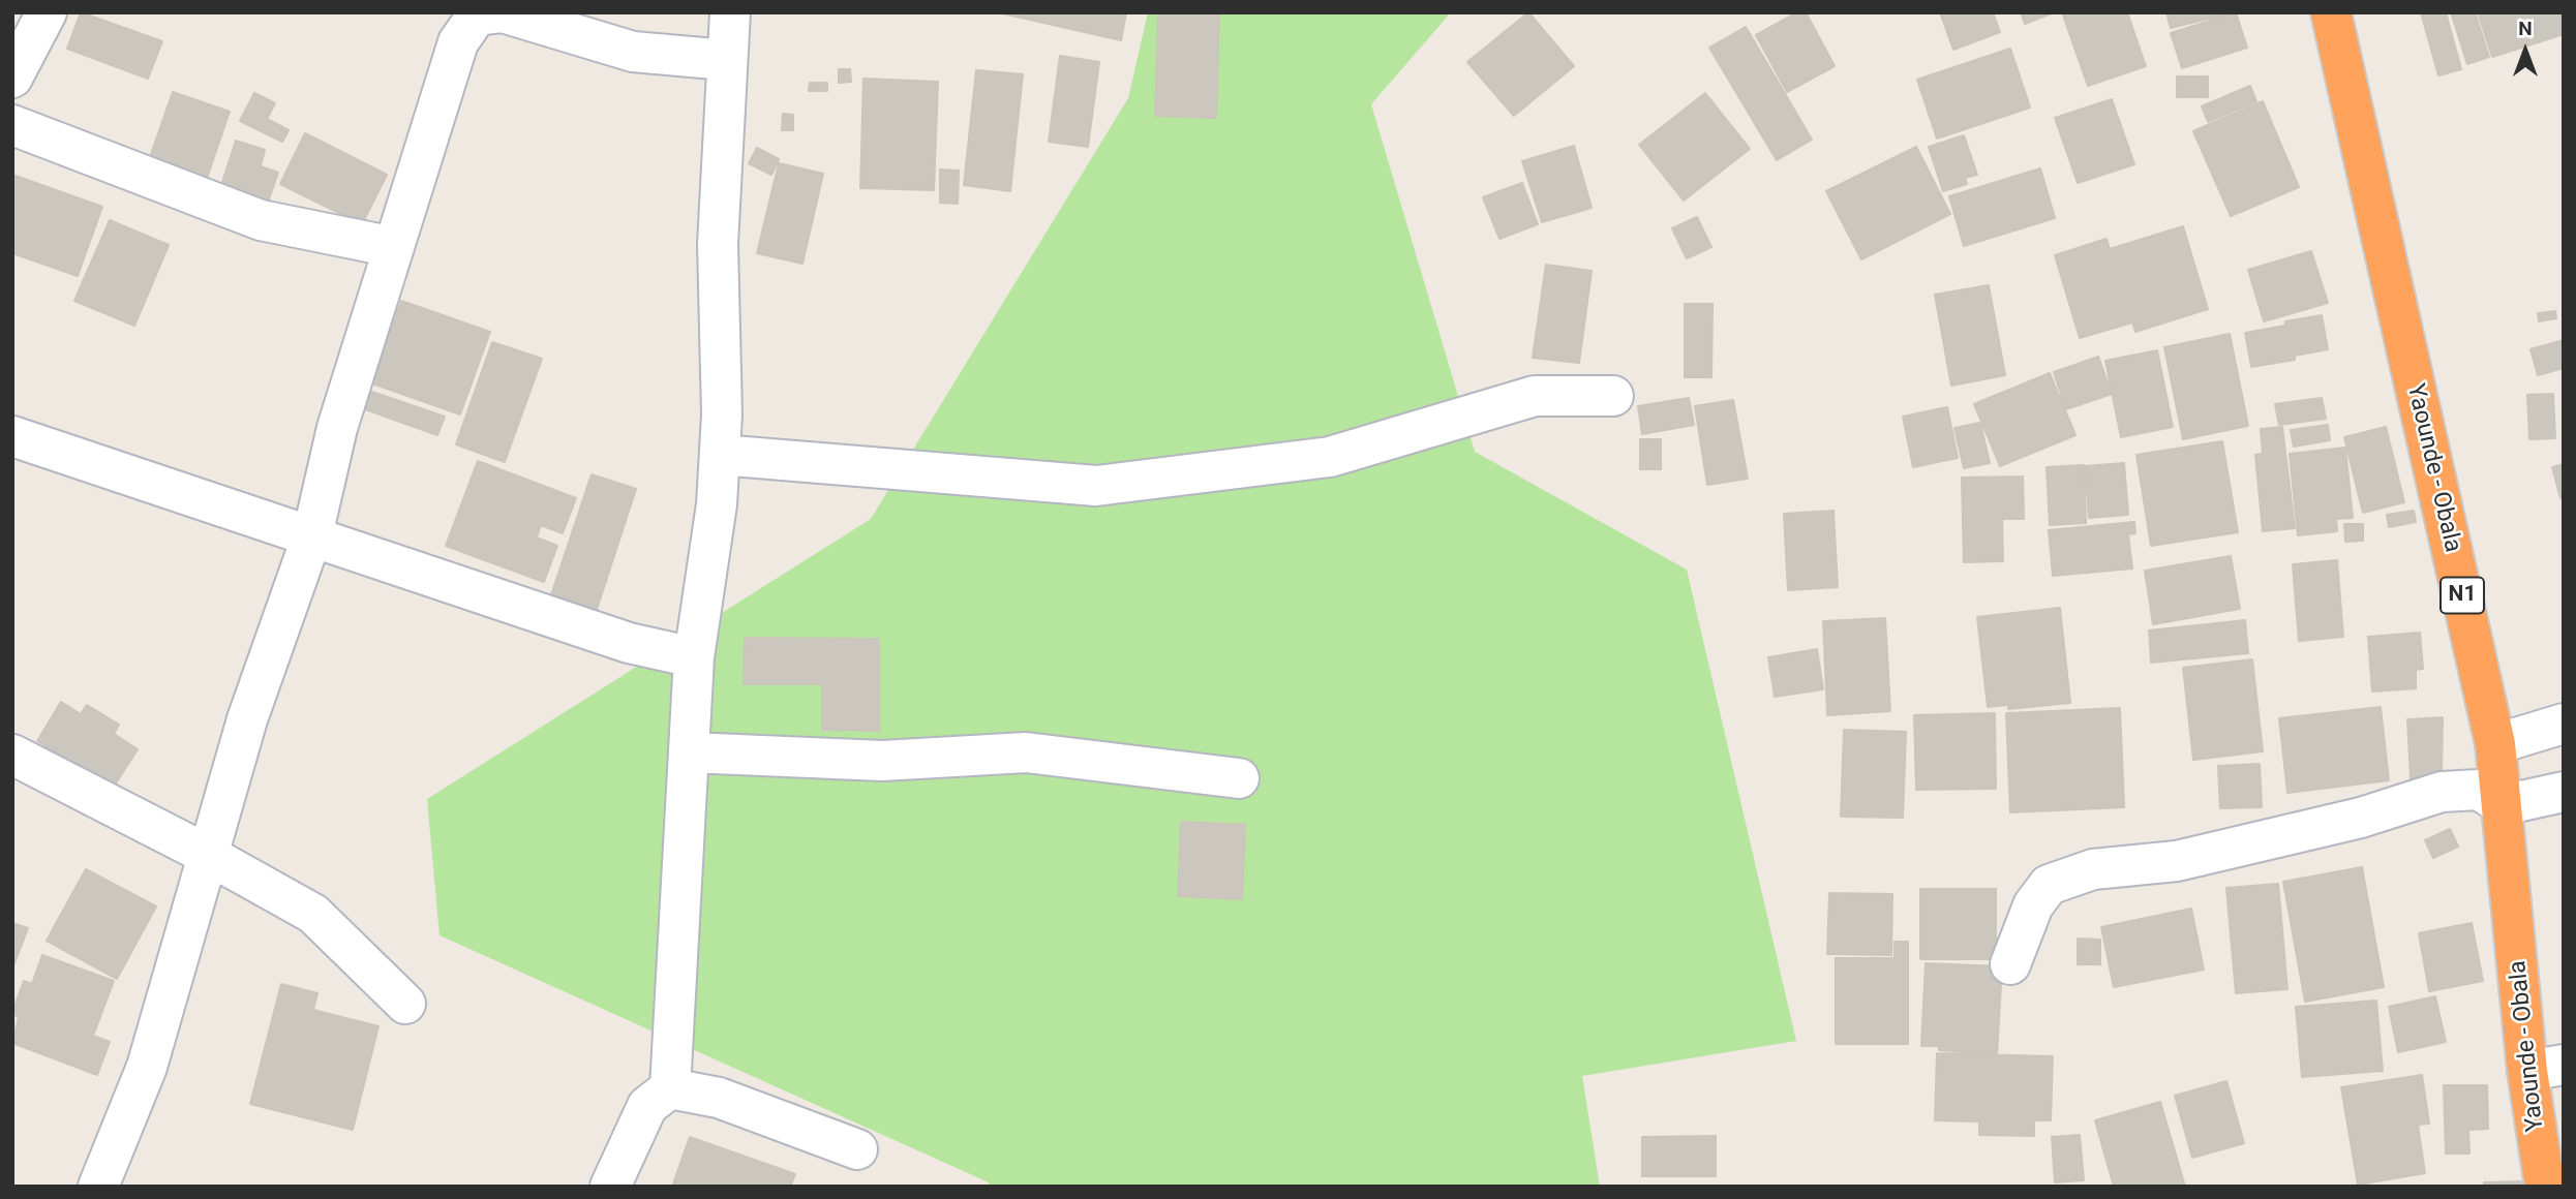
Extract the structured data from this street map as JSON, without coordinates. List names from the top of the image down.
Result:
{
  "streets": {
    "highway": ["Yaounde - Obala", "N1"]
  },
  "north": "top"
}
